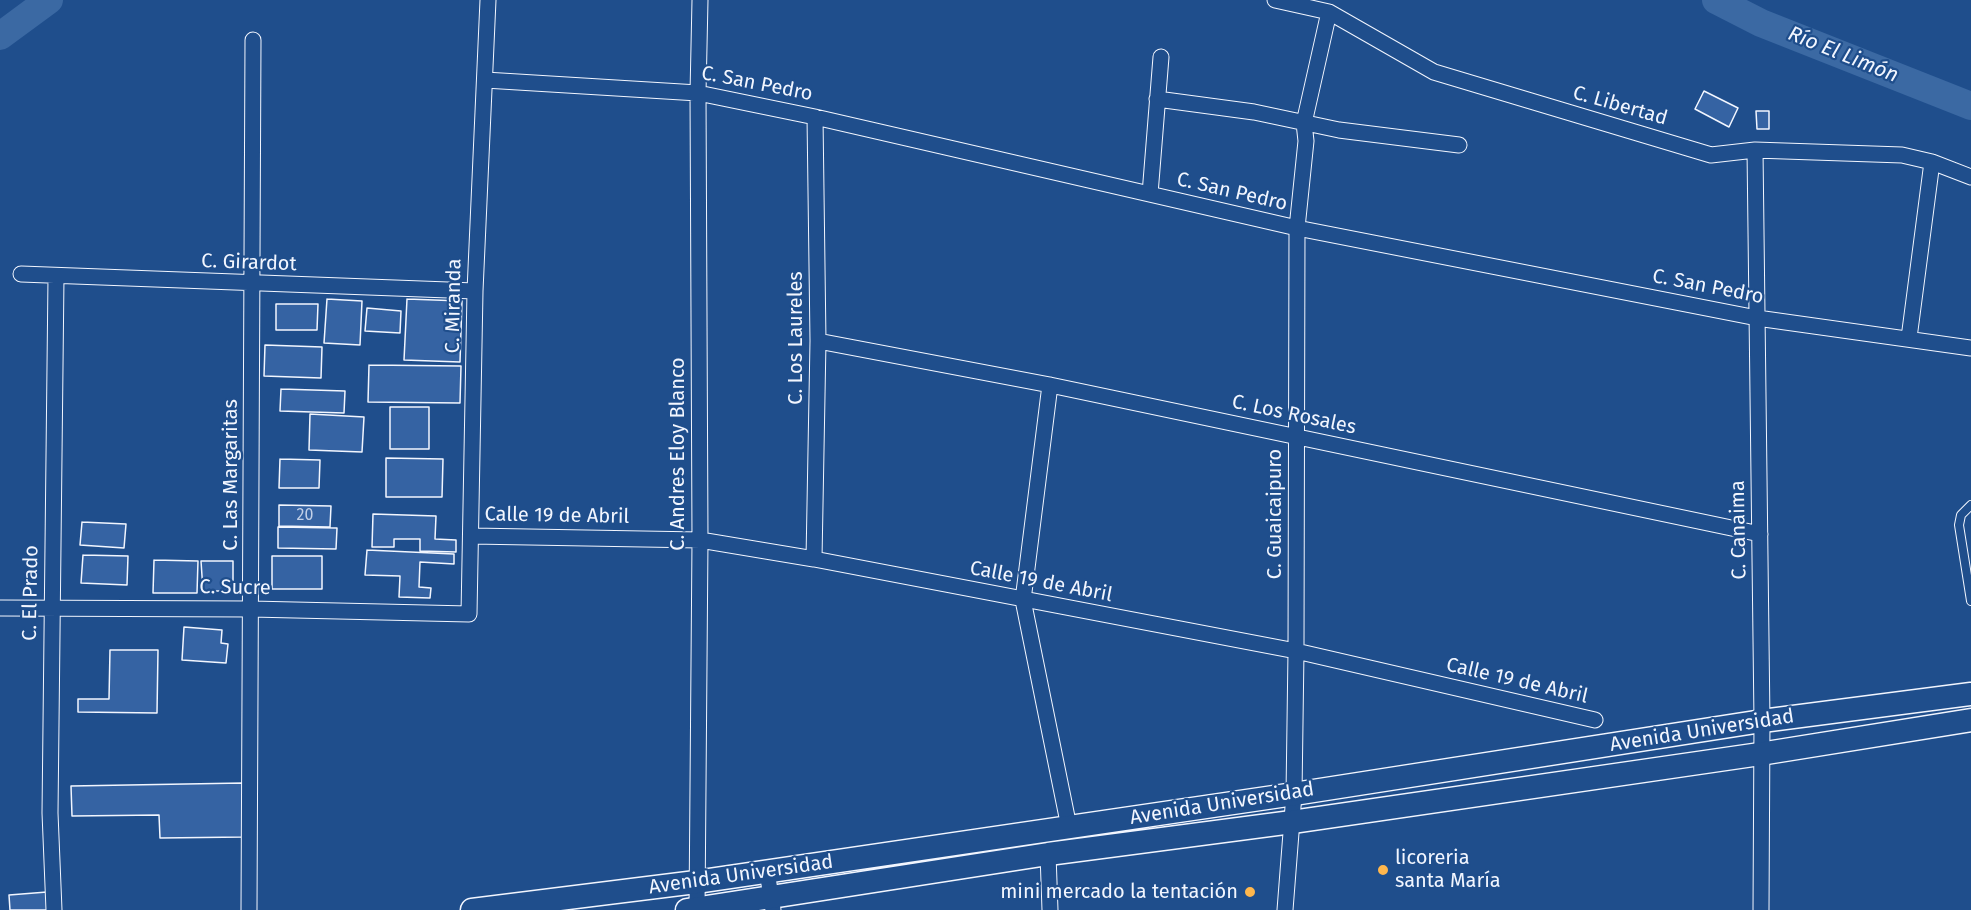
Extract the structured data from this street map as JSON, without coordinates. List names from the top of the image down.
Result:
{
  "streets": {
    "main road": ["Avenida Universidad"],
    "street": [
      "C. San Pedro",
      "C. Libertad",
      "C. Girardot",
      "C. Miranda",
      "C. Los Laureles",
      "C. Los Rosales",
      "C. Andres Eloy Blanco",
      "C. Las Margaritas",
      "C. Guaicaipuro",
      "Calle 19 de Abril",
      "C. Canaima",
      "C. Sucre",
      "C. El Prado"
    ]
  },
  "crossings": [
    ["C. San Pedro", "C. Miranda"],
    ["C. San Pedro", "C. Los Laureles"],
    ["C. San Pedro", "C. Andres Eloy Blanco"],
    ["C. San Pedro", "C. Guaicaipuro"],
    ["C. San Pedro", "C. Canaima"],
    ["C. Libertad", "C. Guaicaipuro"],
    ["C. Libertad", "C. Canaima"],
    ["C. Girardot", "C. Miranda"],
    ["C. Girardot", "C. Las Margaritas"],
    ["C. Girardot", "C. El Prado"],
    ["C. Miranda", "Calle 19 de Abril"],
    ["C. Miranda", "C. Sucre"],
    ["C. Los Laureles", "C. Los Rosales"],
    ["C. Los Laureles", "Calle 19 de Abril"],
    ["C. Los Rosales", "C. Guaicaipuro"],
    ["C. Los Rosales", "C. Canaima"],
    ["C. Andres Eloy Blanco", "Calle 19 de Abril"],
    ["C. Andres Eloy Blanco", "Avenida Universidad"],
    ["C. Las Margaritas", "C. Sucre"],
    ["C. Guaicaipuro", "Calle 19 de Abril"],
    ["C. Guaicaipuro", "Avenida Universidad"],
    ["C. Canaima", "Avenida Universidad"],
    ["C. Sucre", "C. El Prado"]
  ],
  "water": ["Río El Limón"],
  "places": ["licoreria santa María", "mini mercado la tentación"],
  "house_numbers": ["20"]
}
